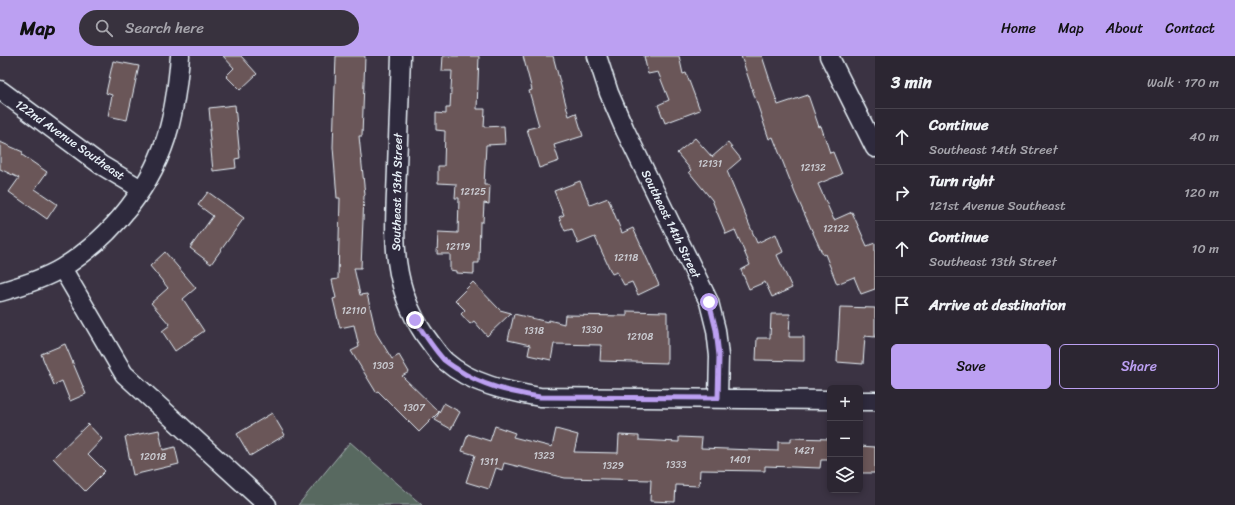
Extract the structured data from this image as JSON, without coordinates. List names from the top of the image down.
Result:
{
  "streets": {
    "street": ["122nd Avenue Southeast", "Southeast 13th Street", "Southeast 14th Street"]
  },
  "crossings": [
    ["Southeast 13th Street", "Southeast 14th Street"]
  ],
  "house_numbers": [
    "12131",
    "12132",
    "12125",
    "12122",
    "12119",
    "12118",
    "12110",
    "1330",
    "1318",
    "12108",
    "1303",
    "1307",
    "1421",
    "1323",
    "12018",
    "1401",
    "1311",
    "1333",
    "1329"
  ],
  "page": {
    "header": "Map",
    "search": "Search here",
    "nav": [
      "Home",
      "Map",
      "About",
      "Contact"
    ],
    "heading": ["3 min", "Walk · 170 m"],
    "list": [
      ["Continue", "Southeast 14th Street", "40 m"],
      ["Turn right", "121st Avenue Southeast", "120 m"],
      ["Continue", "Southeast 13th Street", "10 m"],
      "Arrive at destination"
    ],
    "buttons": ["Save", "Share"],
    "map_buttons": ["+", "−"]
  }
}
